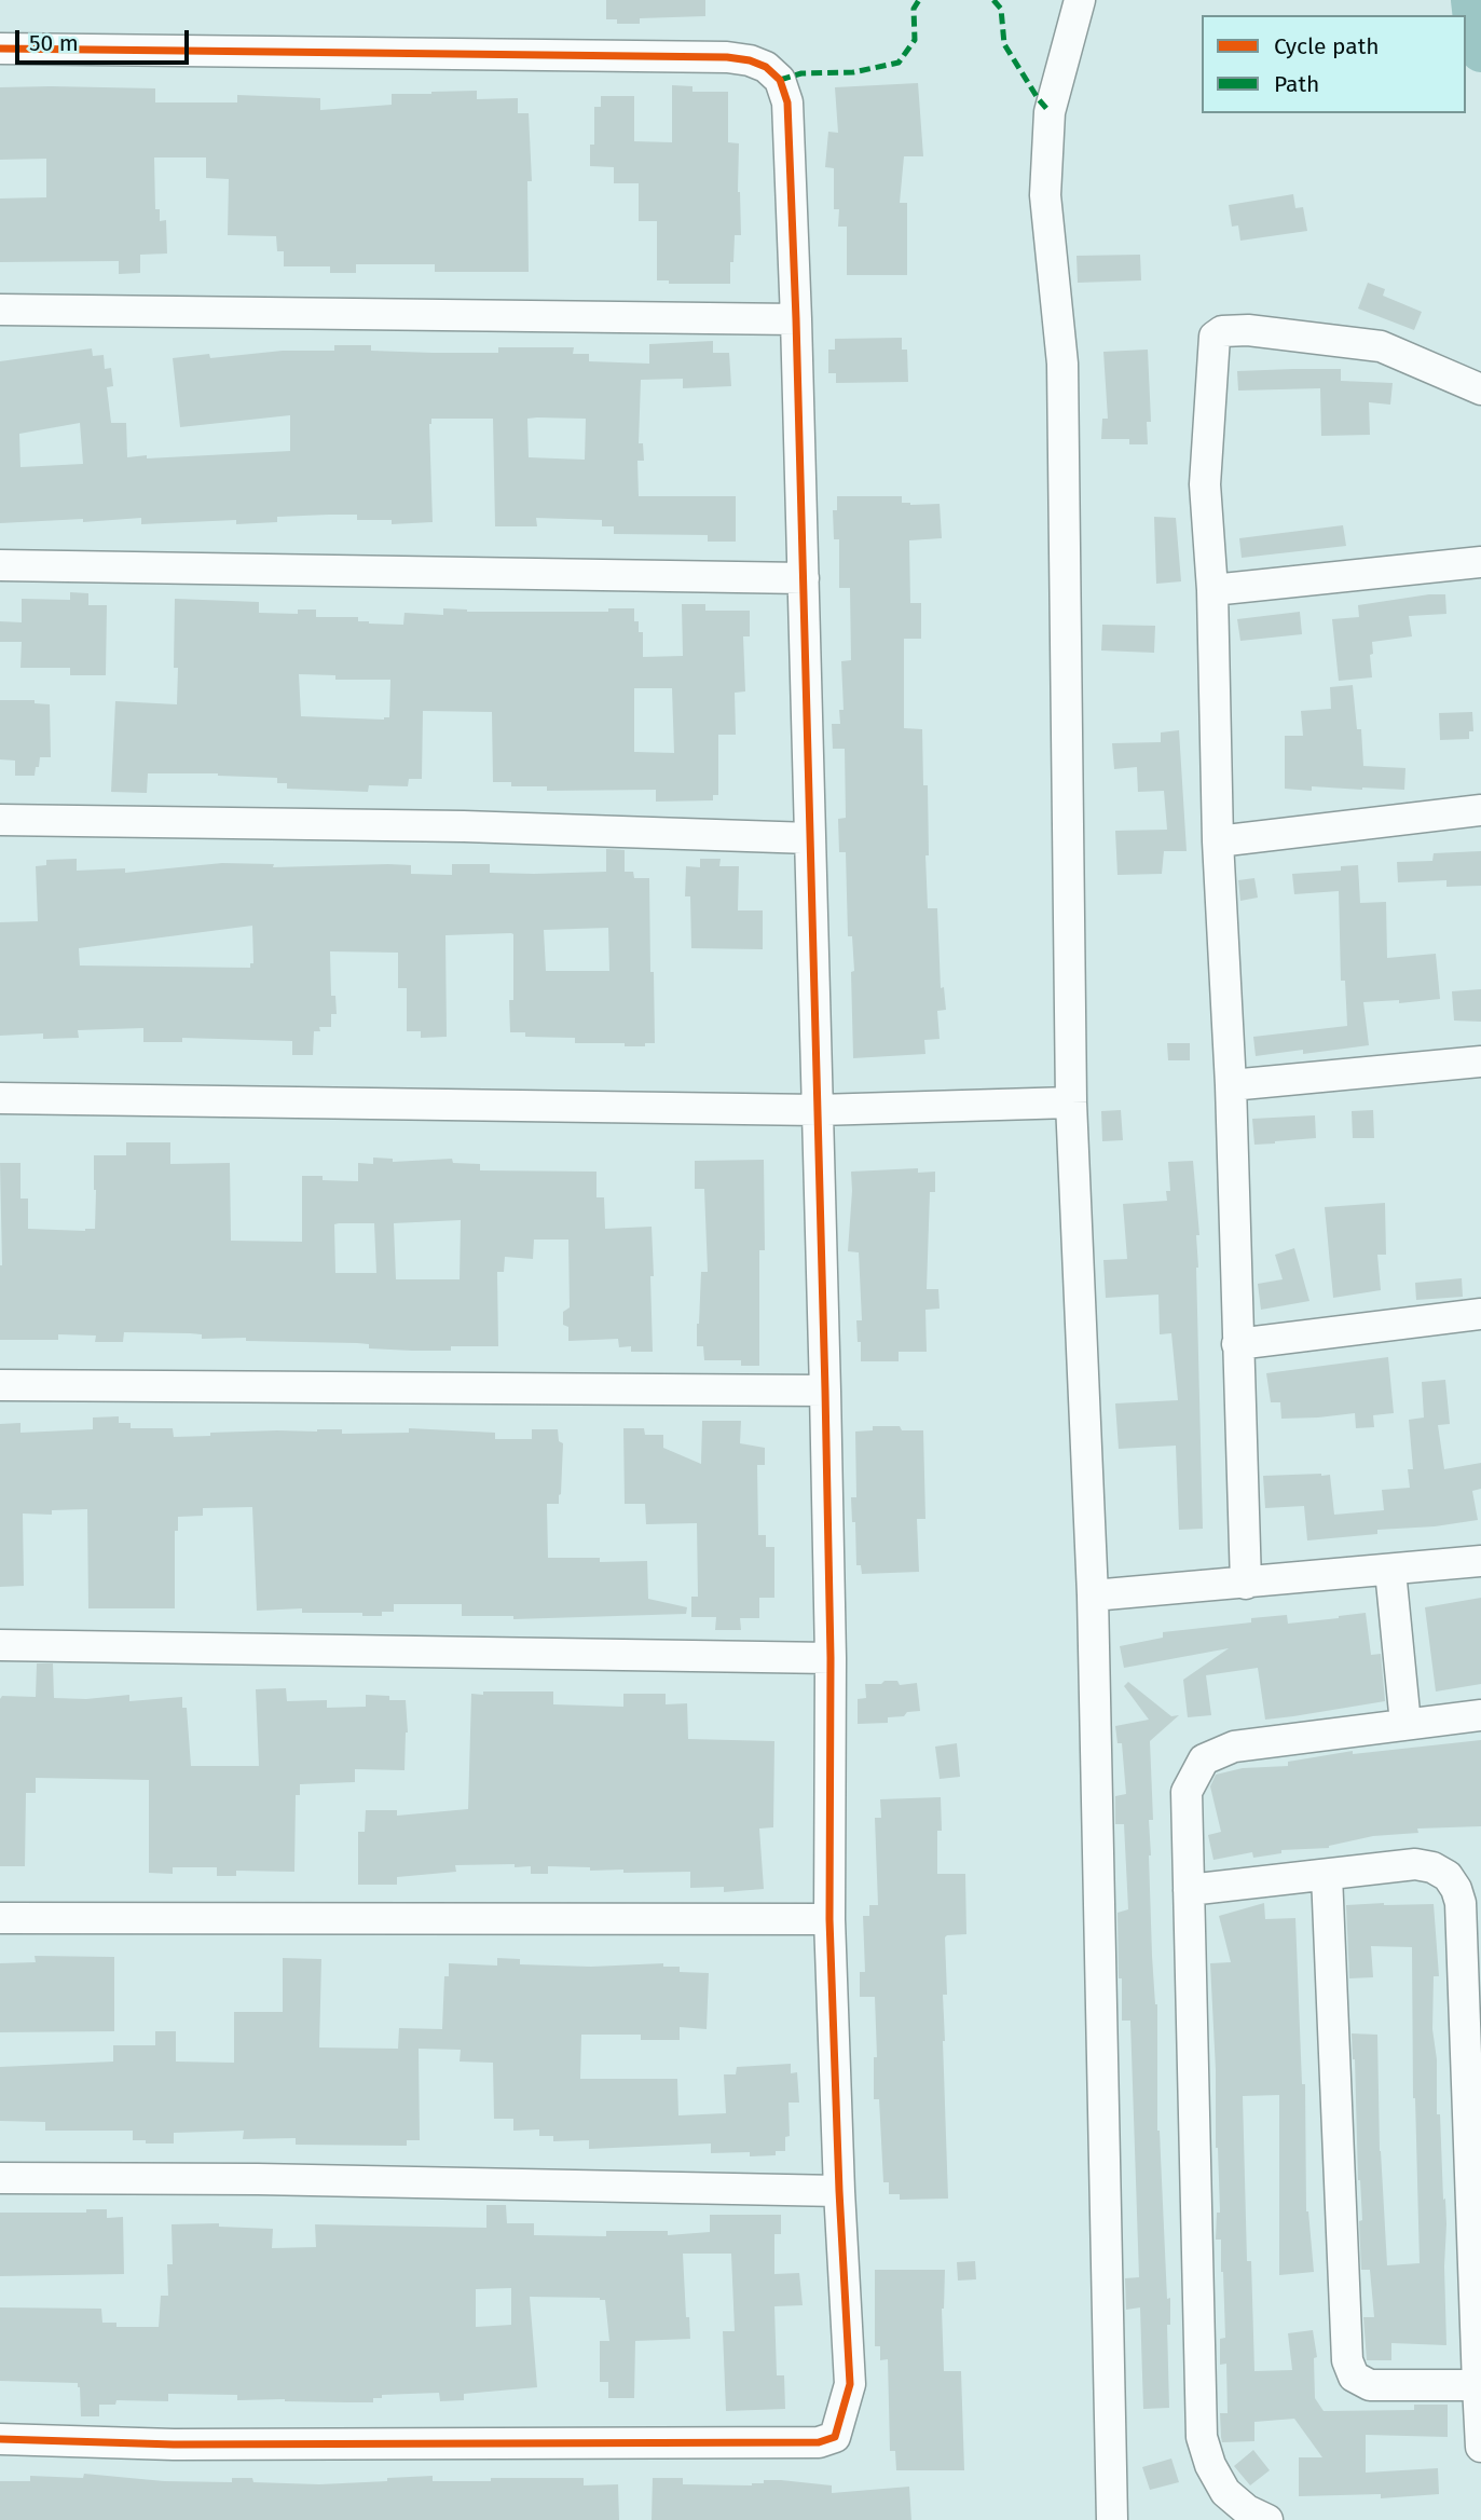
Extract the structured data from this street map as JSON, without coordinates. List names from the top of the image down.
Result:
{
  "legend": ["Cycle path", "Path"],
  "scale_bar": "50 m"
}
